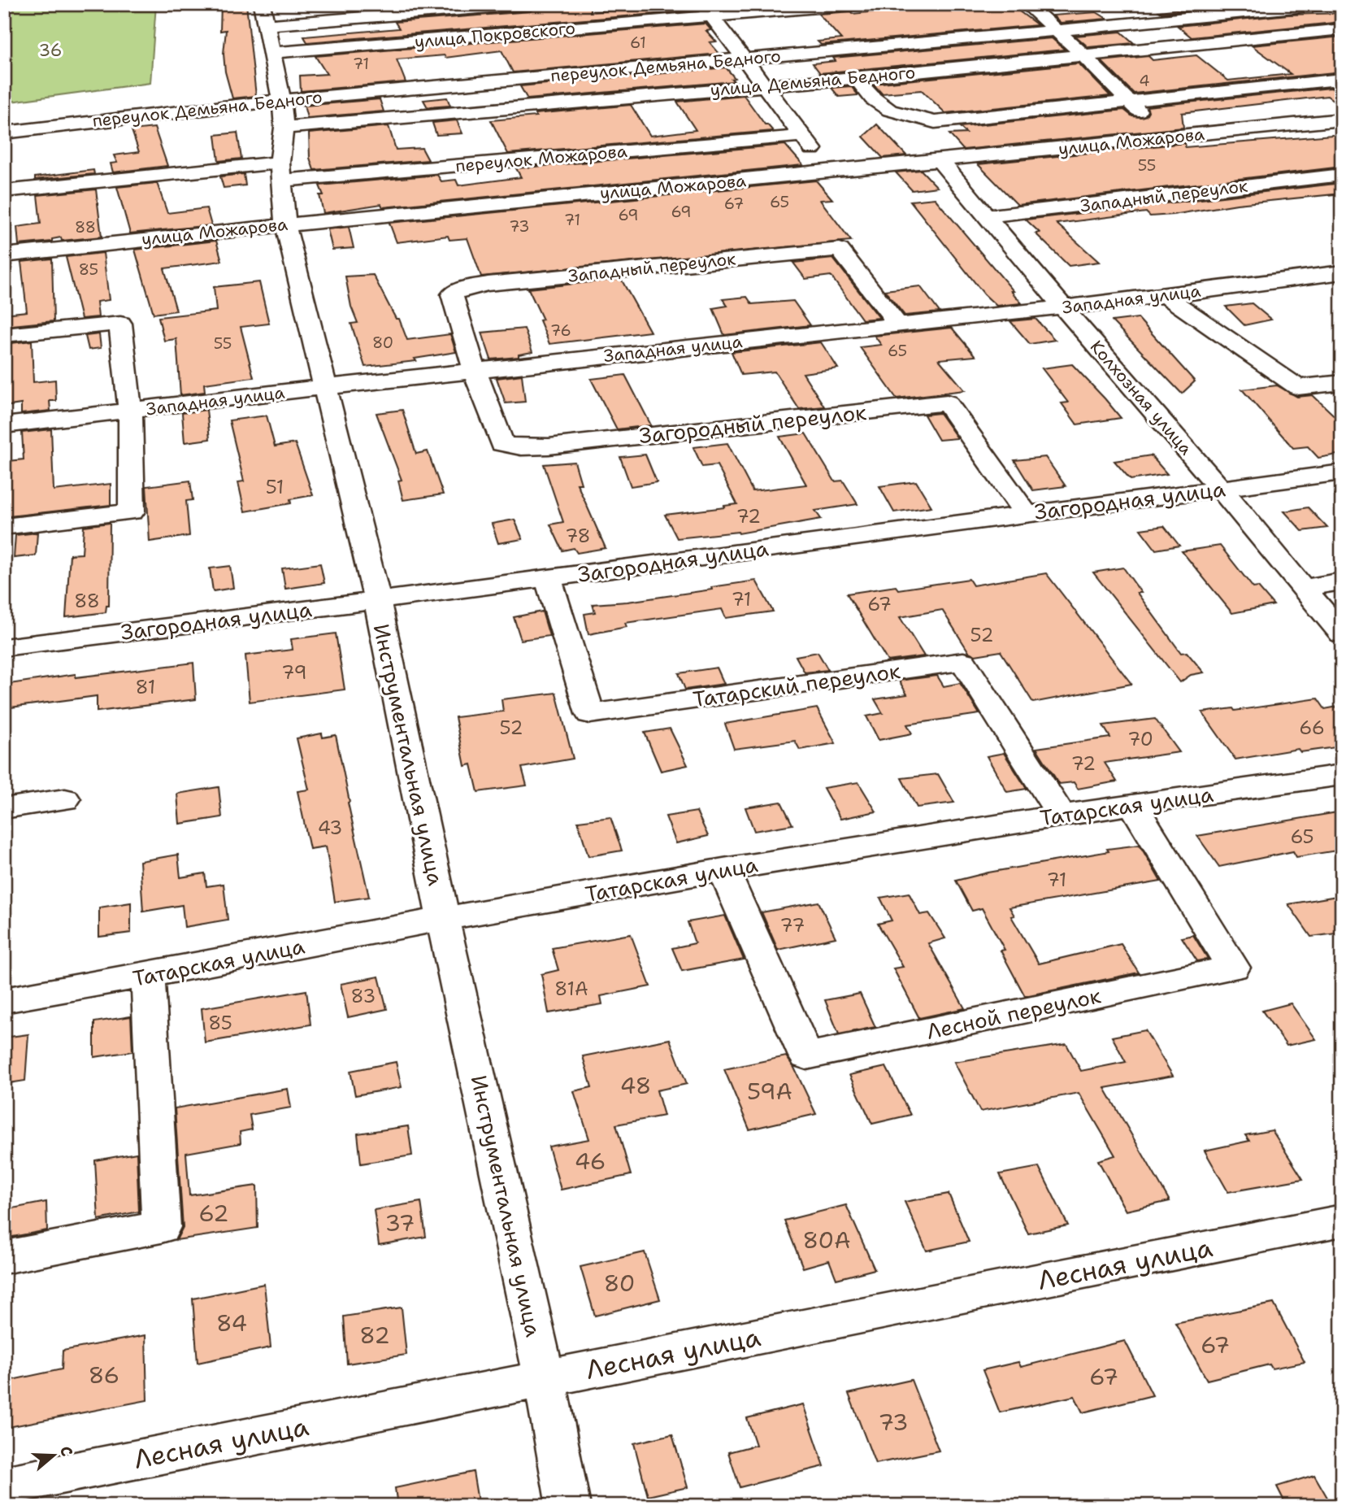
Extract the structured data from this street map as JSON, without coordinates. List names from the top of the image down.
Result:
{
  "streets": {
    "street": [
      "улица Покровского",
      "переулок Демьяна Бедного",
      "улица Демьяна Бедного",
      "улица Можарова",
      "переулок Можарова",
      "Западный переулок",
      "Западная улица",
      "Колхозная улица",
      "Загородный переулок",
      "Загородная улица",
      "Татарский переулок",
      "Инструментальная улица",
      "Татарская улица",
      "Лесной переулок",
      "Лесная улица"
    ]
  },
  "crossings": [
    ["улица Покровского", "Инструментальная улица"],
    ["переулок Демьяна Бедного", "улица Демьяна Бедного"],
    ["переулок Демьяна Бедного", "Инструментальная улица"],
    ["улица Демьяна Бедного", "Инструментальная улица"],
    ["улица Можарова", "Колхозная улица"],
    ["улица Можарова", "Инструментальная улица"],
    ["переулок Можарова", "Инструментальная улица"],
    ["Западный переулок", "Западная улица"],
    ["Западный переулок", "Колхозная улица"],
    ["Западный переулок", "Загородный переулок"],
    ["Западная улица", "Колхозная улица"],
    ["Западная улица", "Загородный переулок"],
    ["Западная улица", "Инструментальная улица"],
    ["Колхозная улица", "Загородная улица"],
    ["Загородный переулок", "Загородная улица"],
    ["Загородная улица", "Татарский переулок"],
    ["Загородная улица", "Инструментальная улица"],
    ["Татарский переулок", "Татарская улица"],
    ["Инструментальная улица", "Татарская улица"],
    ["Инструментальная улица", "Лесная улица"],
    ["Татарская улица", "Лесной переулок"]
  ],
  "parks": ["36"],
  "house_numbers": [
    "61",
    "71",
    "4",
    "55",
    "65",
    "67",
    "69",
    "69",
    "71",
    "73",
    "88",
    "85",
    "76",
    "80",
    "55",
    "65",
    "51",
    "72",
    "78",
    "71",
    "88",
    "67",
    "52",
    "79",
    "81",
    "52",
    "66",
    "70",
    "72",
    "43",
    "65",
    "71",
    "77",
    "81А",
    "83",
    "85",
    "48",
    "59А",
    "46",
    "62",
    "37",
    "80А",
    "80",
    "84",
    "82",
    "67",
    "86",
    "67",
    "73"
  ],
  "north": "right"
}
